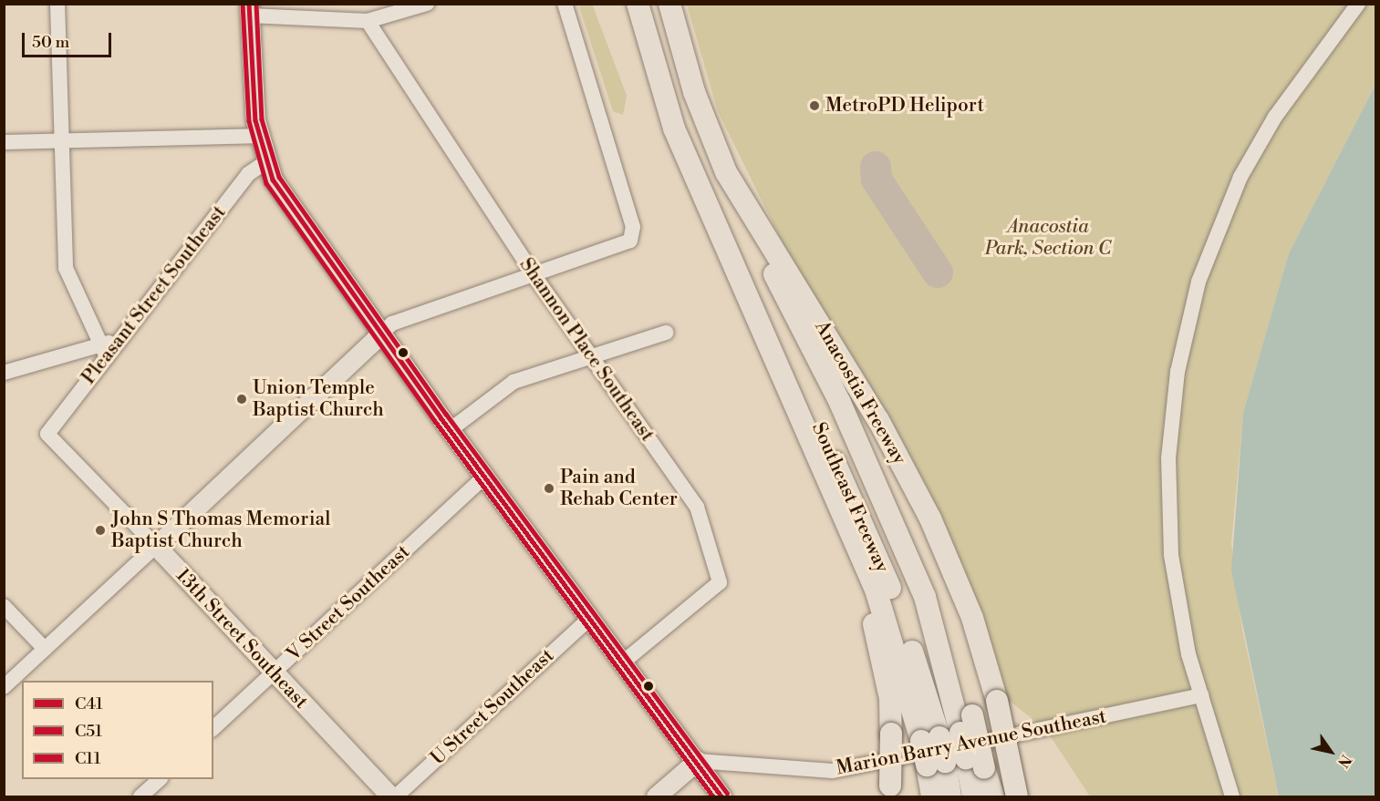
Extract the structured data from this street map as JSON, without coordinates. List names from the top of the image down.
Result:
{
  "streets": {
    "highway": ["Anacostia Freeway", "Southeast Freeway"],
    "main road": ["13th Street Southeast"],
    "street": [
      "Pleasant Street Southeast",
      "Shannon Place Southeast",
      "V Street Southeast",
      "U Street Southeast",
      "Marion Barry Avenue Southeast"
    ]
  },
  "crossings": [
    ["Pleasant Street Southeast", "13th Street Southeast"],
    ["Anacostia Freeway", "Southeast Freeway"],
    ["V Street Southeast", "13th Street Southeast"]
  ],
  "parks": ["Anacostia Park, Section C"],
  "places": [
    "MetroPD Heliport",
    "Union Temple Baptist Church",
    "Pain and Rehab Center",
    "John S Thomas Memorial Baptist Church"
  ],
  "lines": ["transit line C41", "transit line C51", "transit line C11"],
  "legend": ["C41", "C51", "C11"],
  "scale_bar": "50 m",
  "north": "bottom right"
}
